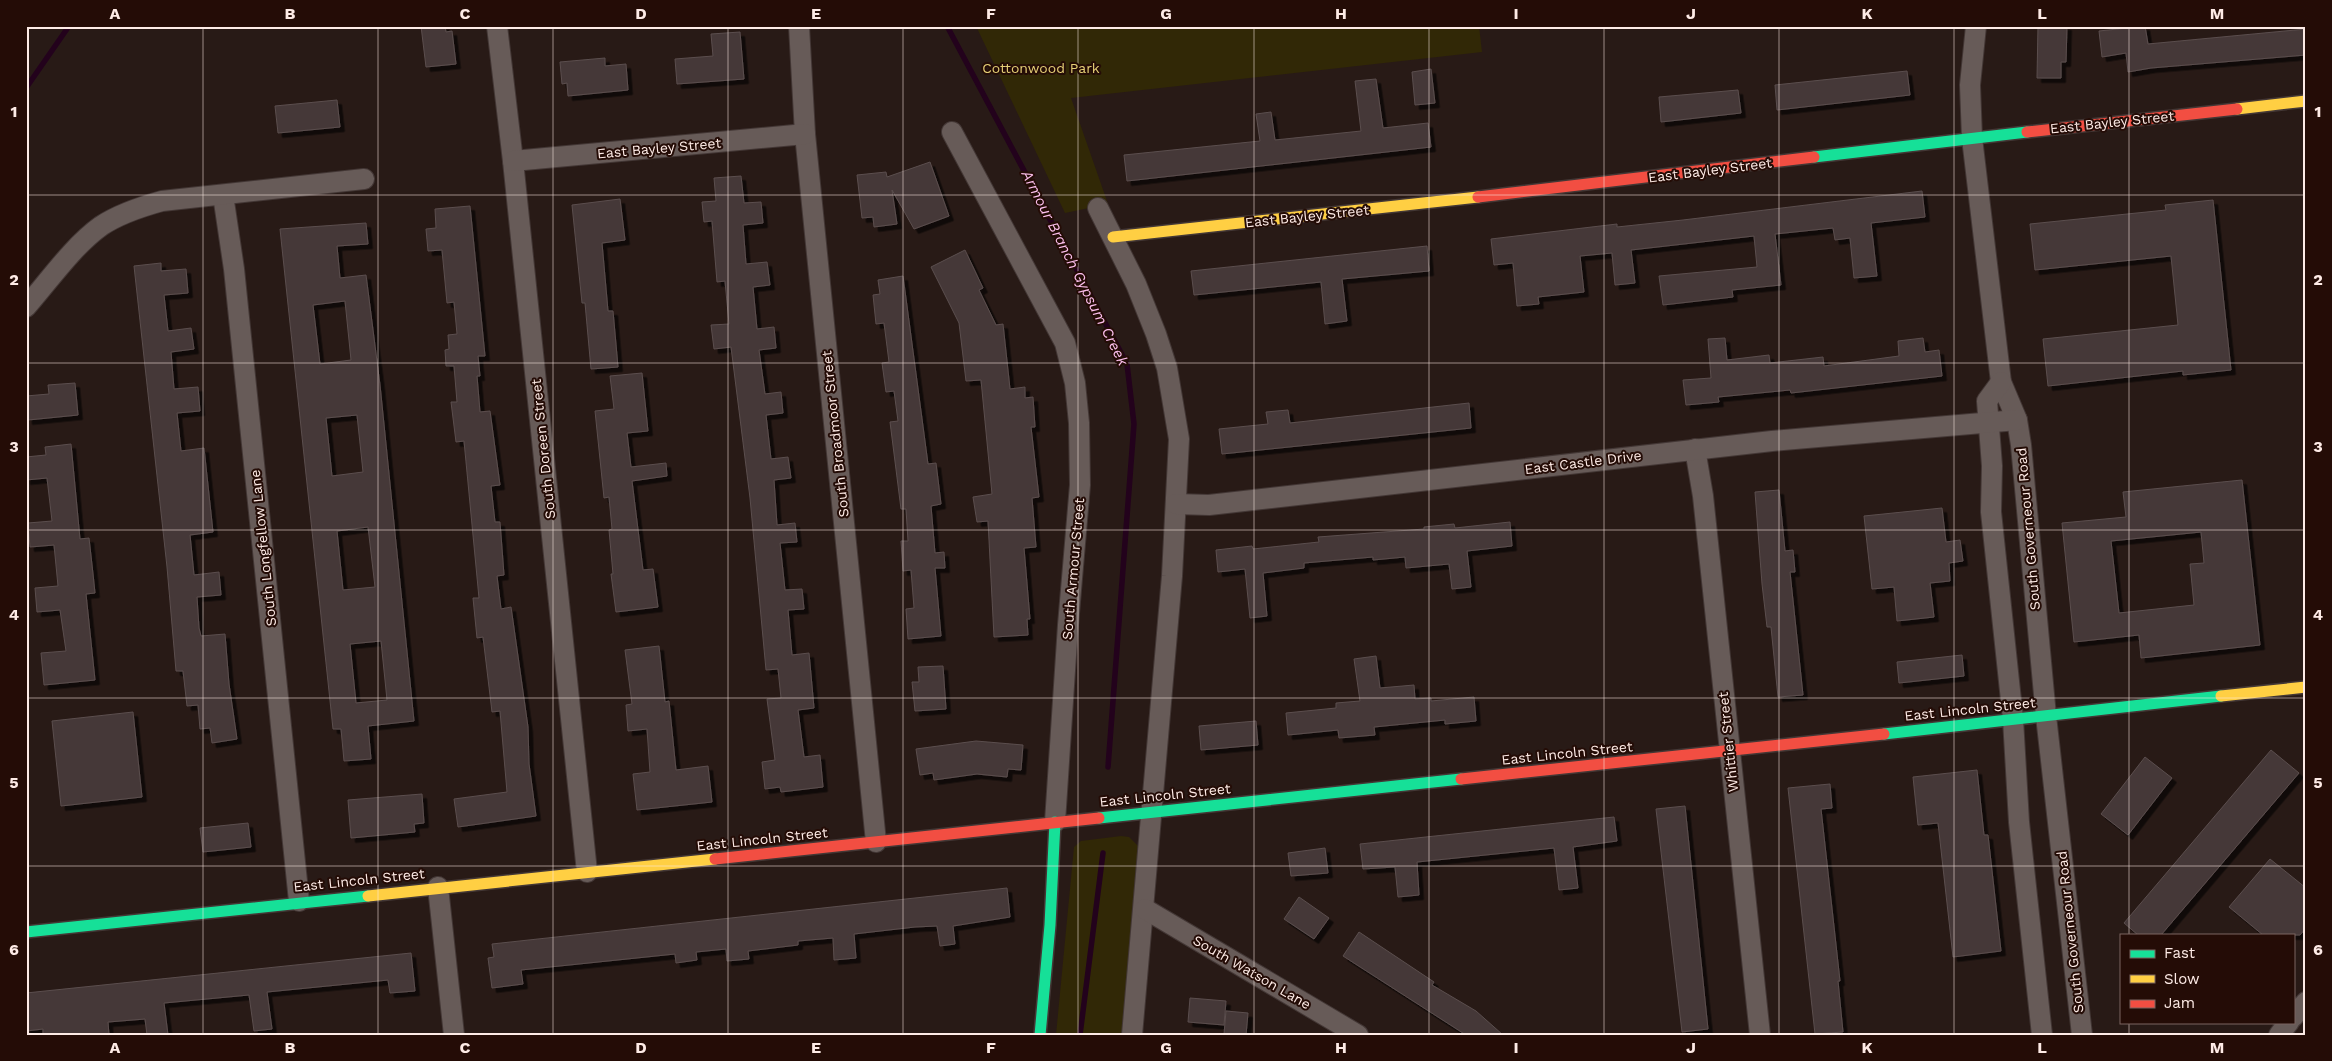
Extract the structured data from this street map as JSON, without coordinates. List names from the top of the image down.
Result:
{
  "streets": {
    "street": [
      "East Bayley Street",
      "South Broadmoor Street",
      "South Doreen Street",
      "East Castle Drive",
      "South Governeour Road",
      "South Longfellow Lane",
      "South Armour Street",
      "East Lincoln Street",
      "Whittier Street",
      "South Watson Lane"
    ]
  },
  "crossings": [
    ["East Bayley Street", "South Broadmoor Street"],
    ["East Bayley Street", "South Doreen Street"],
    ["East Bayley Street", "South Governeour Road"],
    ["South Broadmoor Street", "East Lincoln Street"],
    ["South Doreen Street", "East Lincoln Street"],
    ["East Castle Drive", "South Governeour Road"],
    ["East Castle Drive", "Whittier Street"],
    ["South Governeour Road", "East Lincoln Street"],
    ["South Longfellow Lane", "East Lincoln Street"],
    ["South Armour Street", "East Lincoln Street"],
    ["East Lincoln Street", "Whittier Street"]
  ],
  "water": ["Armour Branch Gypsum Creek"],
  "parks": ["Cottonwood Park"],
  "legend": ["Fast", "Slow", "Jam"],
  "grid": {
    "columns": [
      "A",
      "B",
      "C",
      "D",
      "E",
      "F",
      "G",
      "H",
      "I",
      "J",
      "K",
      "L",
      "M"
    ],
    "rows": [
      "1",
      "2",
      "3",
      "4",
      "5",
      "6"
    ]
  }
}
